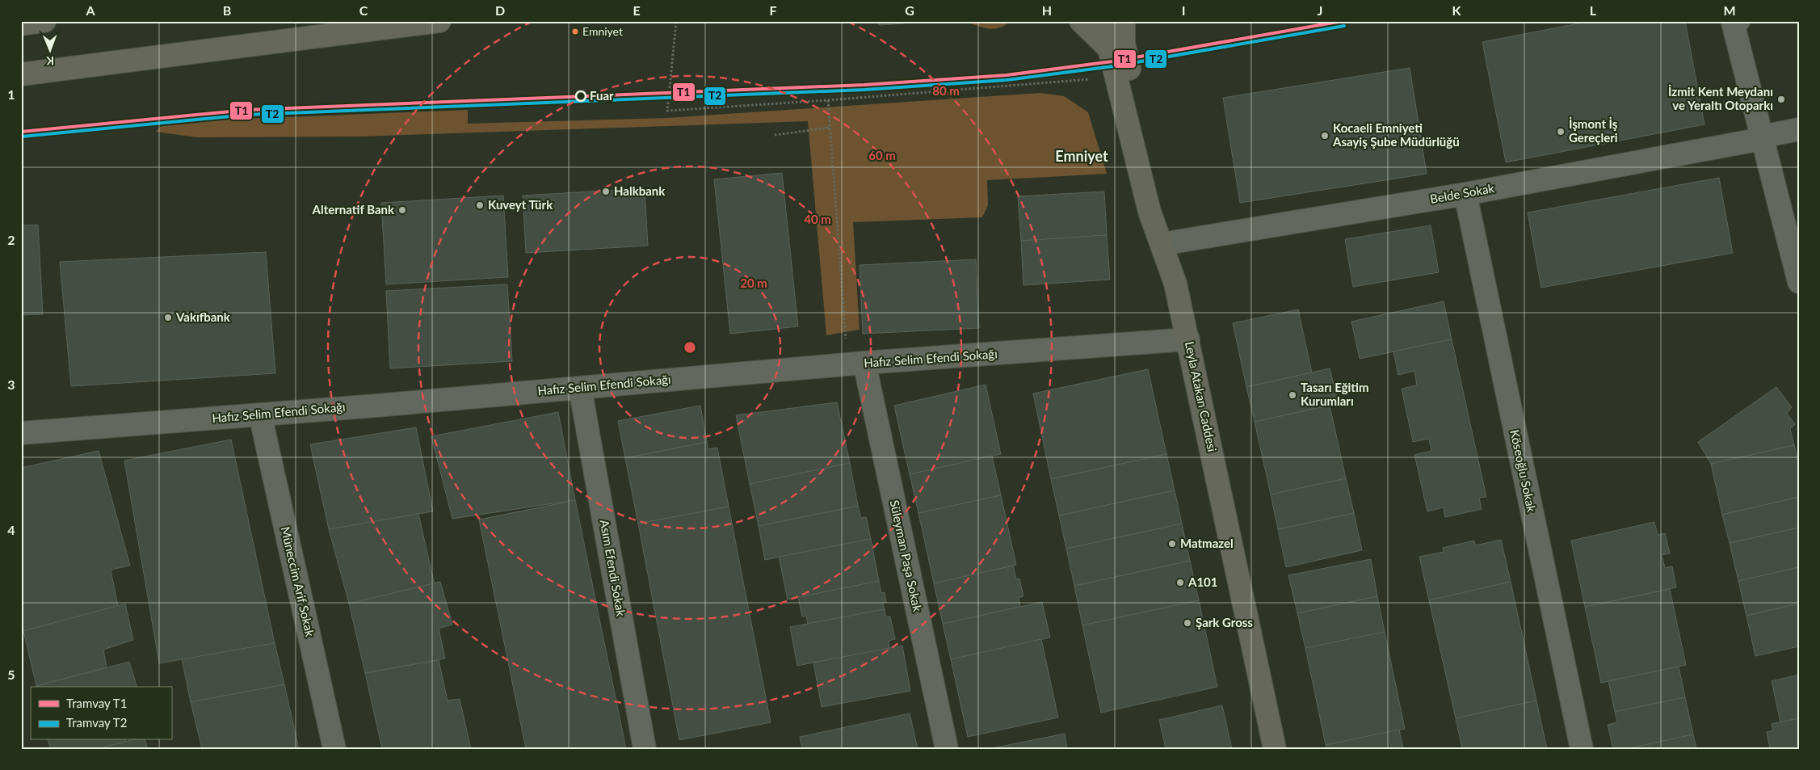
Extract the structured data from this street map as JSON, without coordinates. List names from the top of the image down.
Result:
{
  "streets": {
    "main road": ["Leyla Atakan Caddesi"],
    "street": [
      "Belde Sokak",
      "Hafız Selim Efendi Sokağı",
      "Köseoğlu Sokak",
      "Süleyman Paşa Sokak",
      "Asım Efendi Sokak",
      "Müneccim Arif Sokak"
    ]
  },
  "crossings": [
    ["Belde Sokak", "Leyla Atakan Caddesi"],
    ["Belde Sokak", "Köseoğlu Sokak"],
    ["Hafız Selim Efendi Sokağı", "Leyla Atakan Caddesi"],
    ["Hafız Selim Efendi Sokağı", "Süleyman Paşa Sokak"],
    ["Hafız Selim Efendi Sokağı", "Asım Efendi Sokak"],
    ["Hafız Selim Efendi Sokağı", "Müneccim Arif Sokak"]
  ],
  "districts": ["Emniyet"],
  "places": [
    "Emniyet",
    "Fuar",
    "İzmit Kent Meydanı ve Yeraltı Otoparkı",
    "İşmont İş Gereçleri",
    "Kocaeli Emniyeti Asayiş Şube Müdürlüğü",
    "Halkbank",
    "Kuveyt Türk",
    "Alternatif Bank",
    "Vakıfbank",
    "Tasarı Eğitim Kurumları",
    "Matmazel",
    "A101",
    "Şark Gross"
  ],
  "lines": ["tram line T1", "tram line T2"],
  "legend": ["Tramvay T1", "Tramvay T2"],
  "north": "bottom",
  "grid": {
    "columns": [
      "A",
      "B",
      "C",
      "D",
      "E",
      "F",
      "G",
      "H",
      "I",
      "J",
      "K",
      "L",
      "M"
    ],
    "rows": [
      "1",
      "2",
      "3",
      "4",
      "5"
    ]
  },
  "rings": [
    "80 m",
    "60 m",
    "40 m",
    "20 m"
  ]
}
